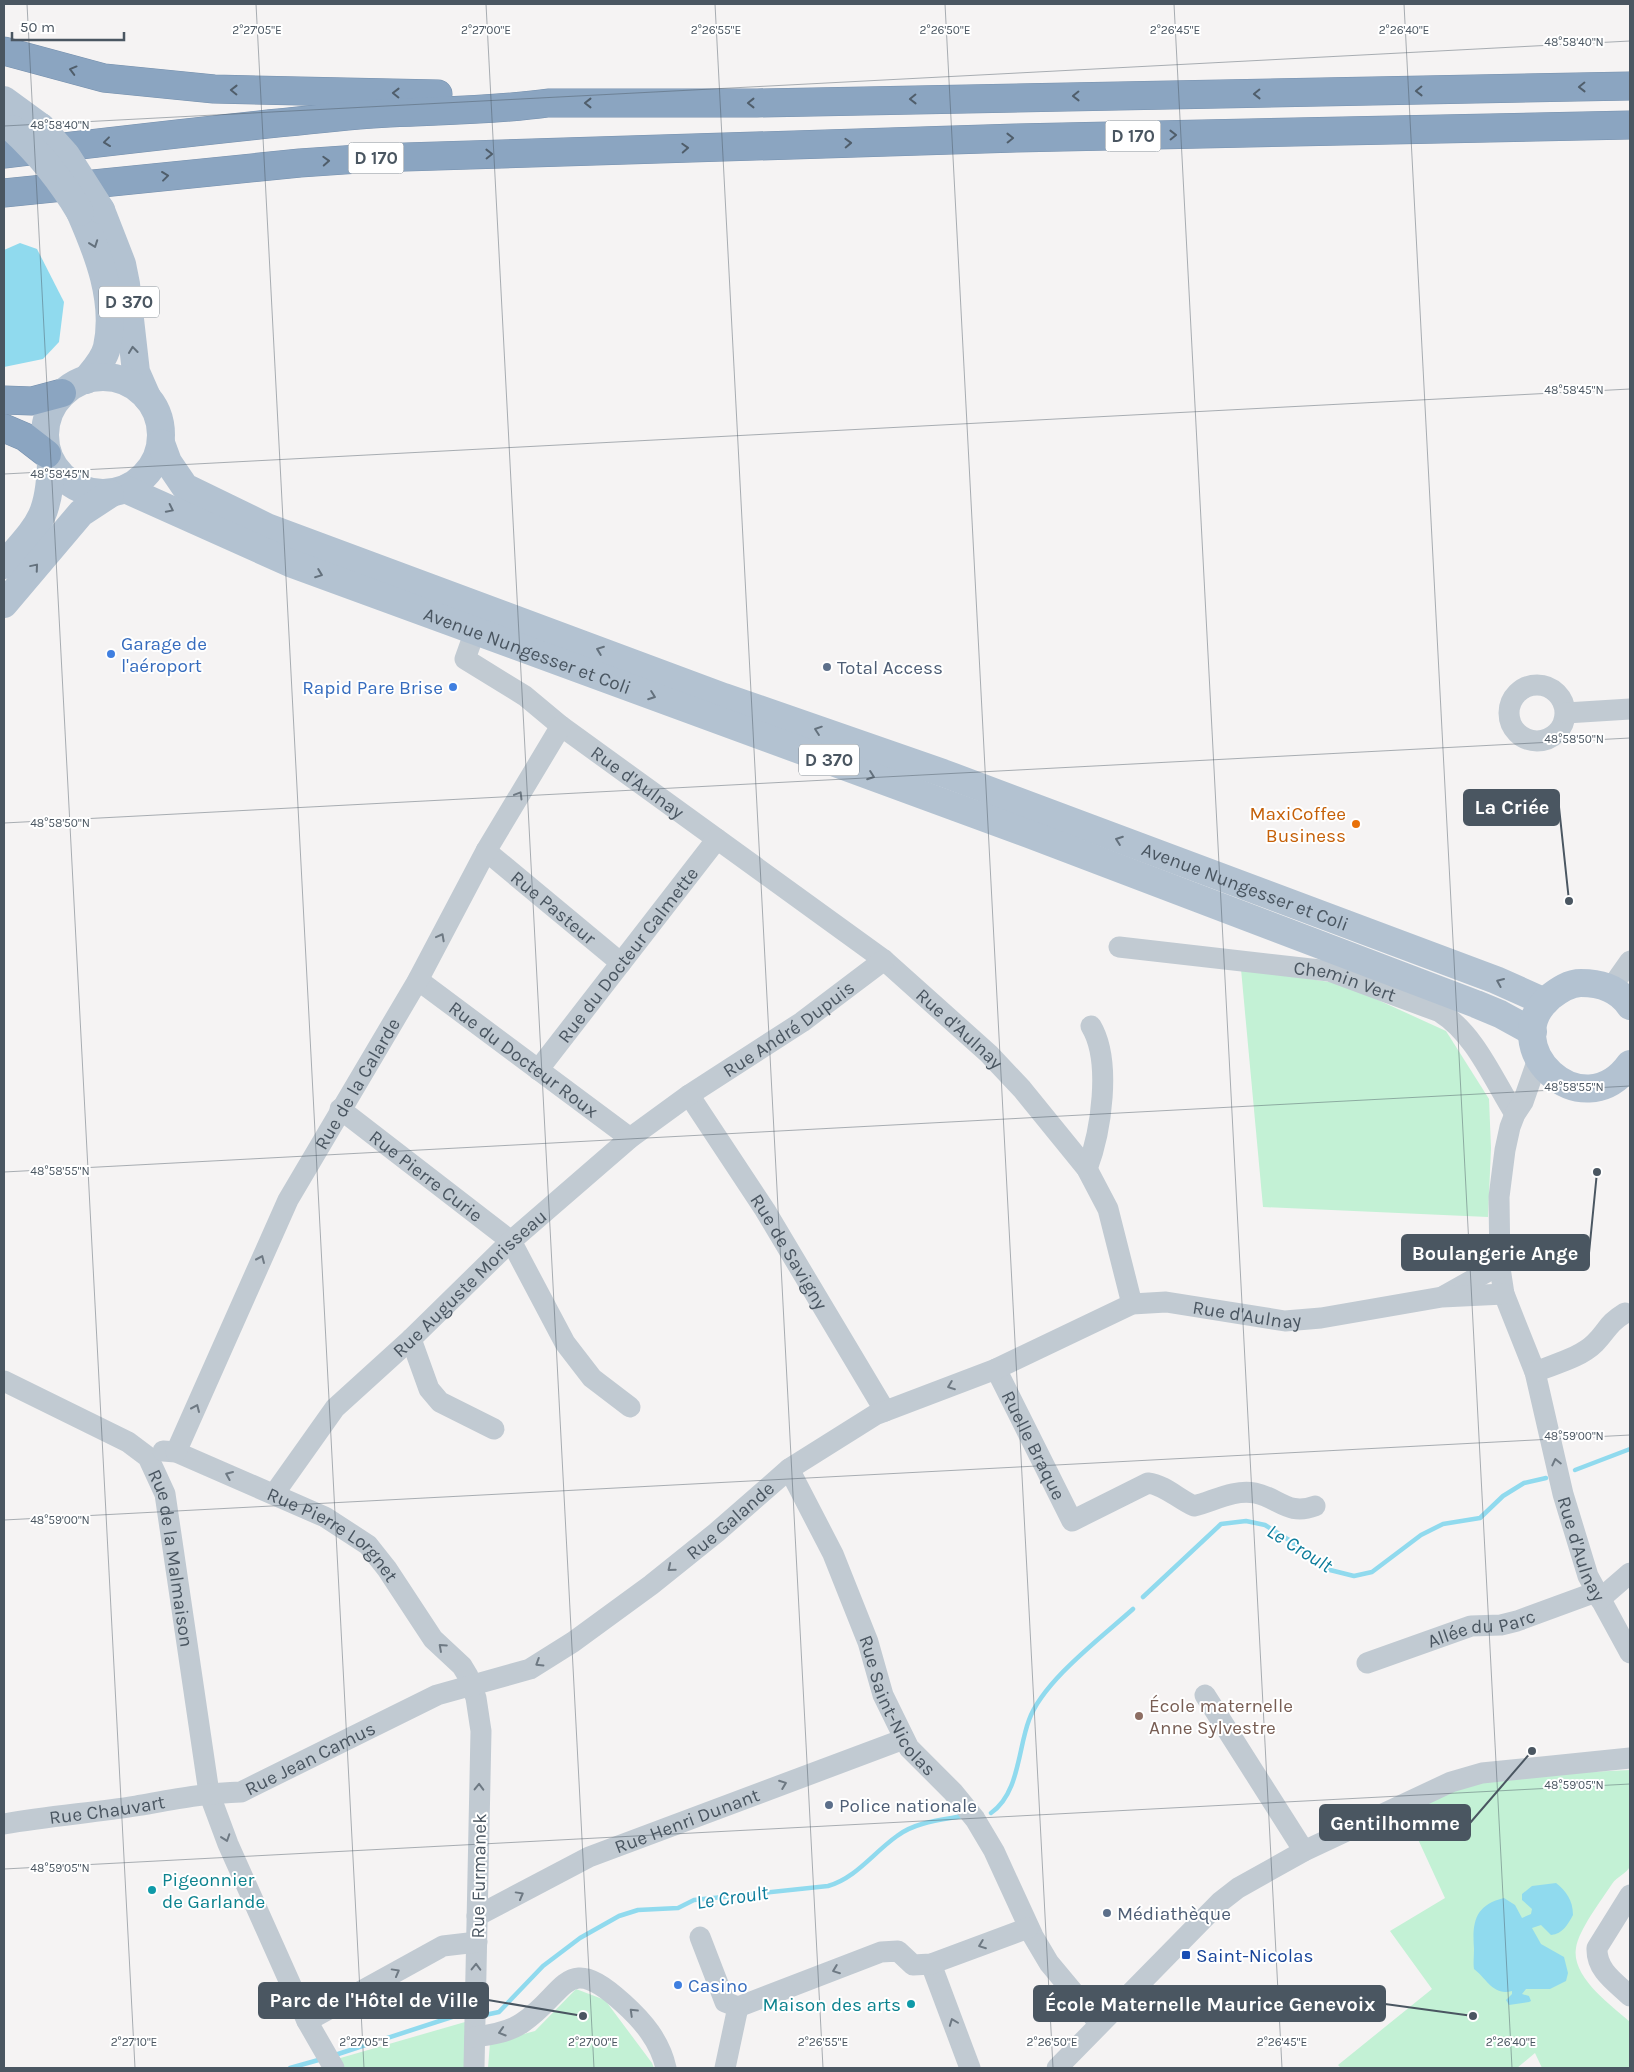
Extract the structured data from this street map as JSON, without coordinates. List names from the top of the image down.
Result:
{
  "streets": {
    "highway": ["D 170"],
    "main road": ["D 370", "Avenue Nungesser et Coli"],
    "street": [
      "Rue d'Aulnay",
      "Rue Pasteur",
      "Rue du Docteur Calmette",
      "Chemin Vert",
      "Rue André Dupuis",
      "Rue du Docteur Roux",
      "Rue de la Calarde",
      "Rue Pierre Curie",
      "Rue de Savigny",
      "Rue Auguste Morisseau",
      "Ruelle Braque",
      "Rue Galande",
      "Rue Pierre Lorgnet",
      "Rue de la Malmaison",
      "Allée du Parc",
      "Rue Saint-Nicolas",
      "Rue Jean Camus",
      "Rue Chauvart",
      "Rue Henri Dunant",
      "Rue Furmanek"
    ]
  },
  "crossings": [
    ["D 170", "D 370"],
    ["D 370", "Avenue Nungesser et Coli"],
    ["Avenue Nungesser et Coli", "Rue d'Aulnay"],
    ["Rue d'Aulnay", "Rue du Docteur Calmette"],
    ["Rue d'Aulnay", "Chemin Vert"],
    ["Rue d'Aulnay", "Rue André Dupuis"],
    ["Rue d'Aulnay", "Rue de la Calarde"],
    ["Rue d'Aulnay", "Rue Galande"],
    ["Rue d'Aulnay", "Allée du Parc"],
    ["Rue Pasteur", "Rue du Docteur Calmette"],
    ["Rue Pasteur", "Rue de la Calarde"],
    ["Rue du Docteur Calmette", "Rue du Docteur Roux"],
    ["Rue André Dupuis", "Rue de Savigny"],
    ["Rue André Dupuis", "Rue Auguste Morisseau"],
    ["Rue du Docteur Roux", "Rue de la Calarde"],
    ["Rue du Docteur Roux", "Rue Auguste Morisseau"],
    ["Rue de la Calarde", "Rue Pierre Curie"],
    ["Rue de la Calarde", "Rue Pierre Lorgnet"],
    ["Rue Pierre Curie", "Rue Auguste Morisseau"],
    ["Rue de Savigny", "Rue Auguste Morisseau"],
    ["Rue de Savigny", "Rue Galande"],
    ["Rue Auguste Morisseau", "Rue Pierre Lorgnet"],
    ["Ruelle Braque", "Rue Galande"],
    ["Rue Galande", "Rue Pierre Lorgnet"],
    ["Rue Galande", "Rue Saint-Nicolas"],
    ["Rue Galande", "Rue Jean Camus"],
    ["Rue Galande", "Rue Furmanek"],
    ["Rue Pierre Lorgnet", "Rue Furmanek"],
    ["Rue de la Malmaison", "Rue Jean Camus"],
    ["Rue de la Malmaison", "Rue Chauvart"],
    ["Rue Saint-Nicolas", "Rue Henri Dunant"],
    ["Rue Jean Camus", "Rue Chauvart"],
    ["Rue Henri Dunant", "Rue Furmanek"]
  ],
  "one_way": [
    "Rue de la Calarde",
    "Rue Galande",
    "Rue Henri Dunant",
    "Rue Furmanek"
  ],
  "water": ["Le Croult"],
  "places": {
    "other": [
      "Garage de l'aéroport",
      "Total Access",
      "Rapid Pare Brise",
      "MaxiCoffee Business",
      "La Criée",
      "Boulangerie Ange",
      "École maternelle Anne Sylvestre",
      "Gentilhomme",
      "Police nationale",
      "Pigeonnier de Garlande",
      "Médiathèque",
      "Casino",
      "Maison des arts",
      "Parc de l'Hôtel de Ville",
      "École Maternelle Maurice Genevoix"
    ],
    "transit": ["Saint-Nicolas"]
  },
  "scale_bar": "50 m",
  "coordinates": [
    "2°27'05\"E",
    "2°27'00\"E",
    "2°26'55\"E",
    "2°26'50\"E",
    "2°26'45\"E",
    "2°26'40\"E",
    "48°58'40\"N",
    "48°58'45\"N",
    "48°58'50\"N",
    "48°58'55\"N",
    "48°59'00\"N",
    "48°59'05\"N",
    "2°27'10\"E"
  ]
}
